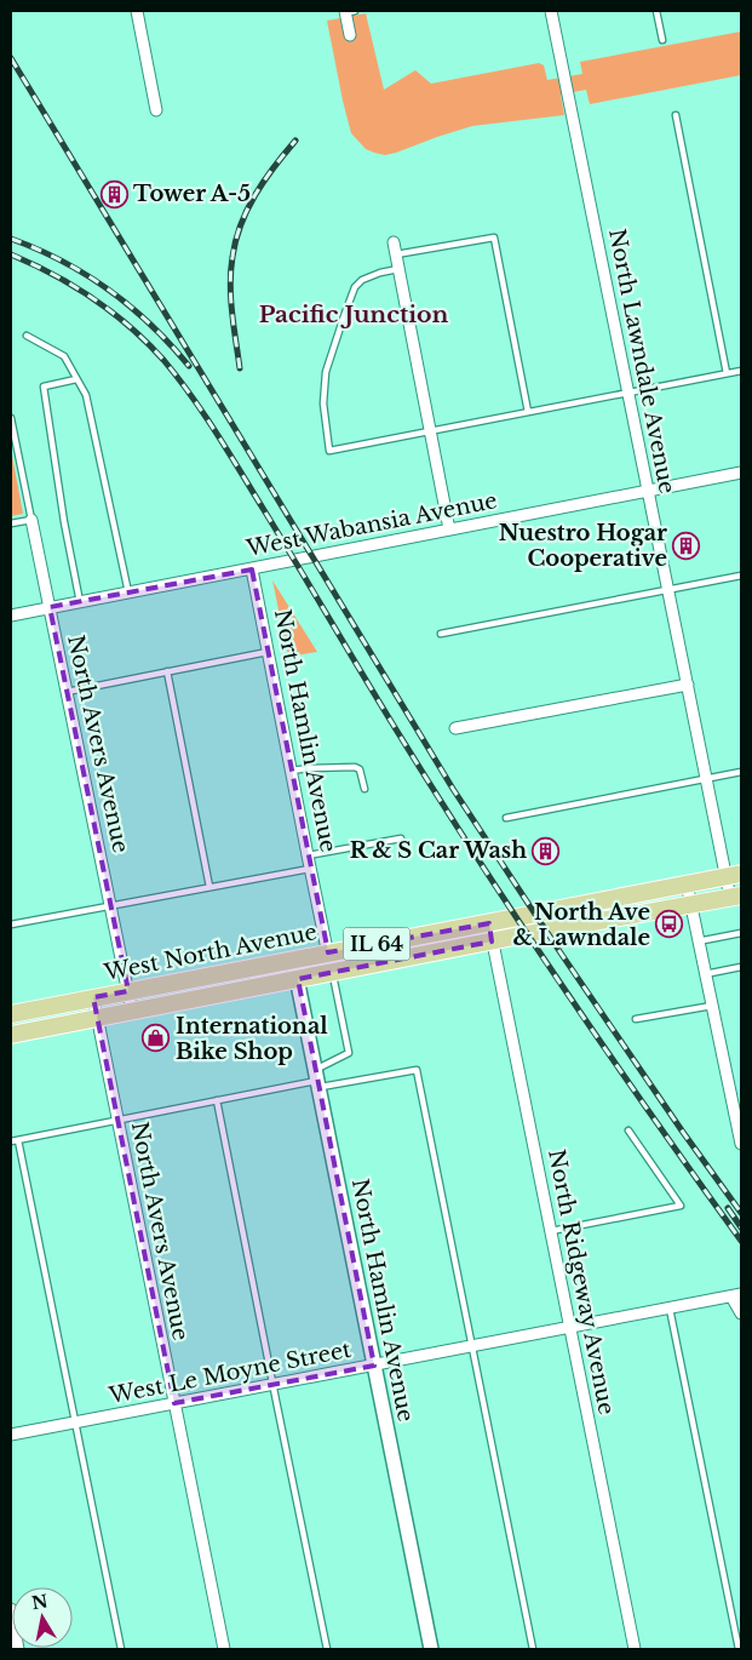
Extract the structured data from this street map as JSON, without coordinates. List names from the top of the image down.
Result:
{
  "streets": {
    "main road": ["IL 64", "West North Avenue"],
    "street": [
      "North Lawndale Avenue",
      "West Wabansia Avenue",
      "North Hamlin Avenue",
      "North Avers Avenue",
      "North Ridgeway Avenue",
      "West Le Moyne Street"
    ]
  },
  "crossings": [
    ["North Lawndale Avenue", "West Wabansia Avenue"],
    ["North Lawndale Avenue", "West North Avenue"],
    ["West Wabansia Avenue", "North Hamlin Avenue"],
    ["West Wabansia Avenue", "North Avers Avenue"],
    ["North Hamlin Avenue", "West North Avenue"],
    ["North Hamlin Avenue", "West Le Moyne Street"],
    ["North Avers Avenue", "West North Avenue"],
    ["North Avers Avenue", "West Le Moyne Street"],
    ["West North Avenue", "North Ridgeway Avenue"],
    ["North Ridgeway Avenue", "West Le Moyne Street"]
  ],
  "districts": ["Pacific Junction"],
  "places": {
    "building": ["Tower A-5", "Nuestro Hogar Cooperative", "R & S Car Wash"],
    "bus stop": ["North Ave & Lawndale"],
    "shop": ["International Bike Shop"]
  },
  "north": "top"
}
